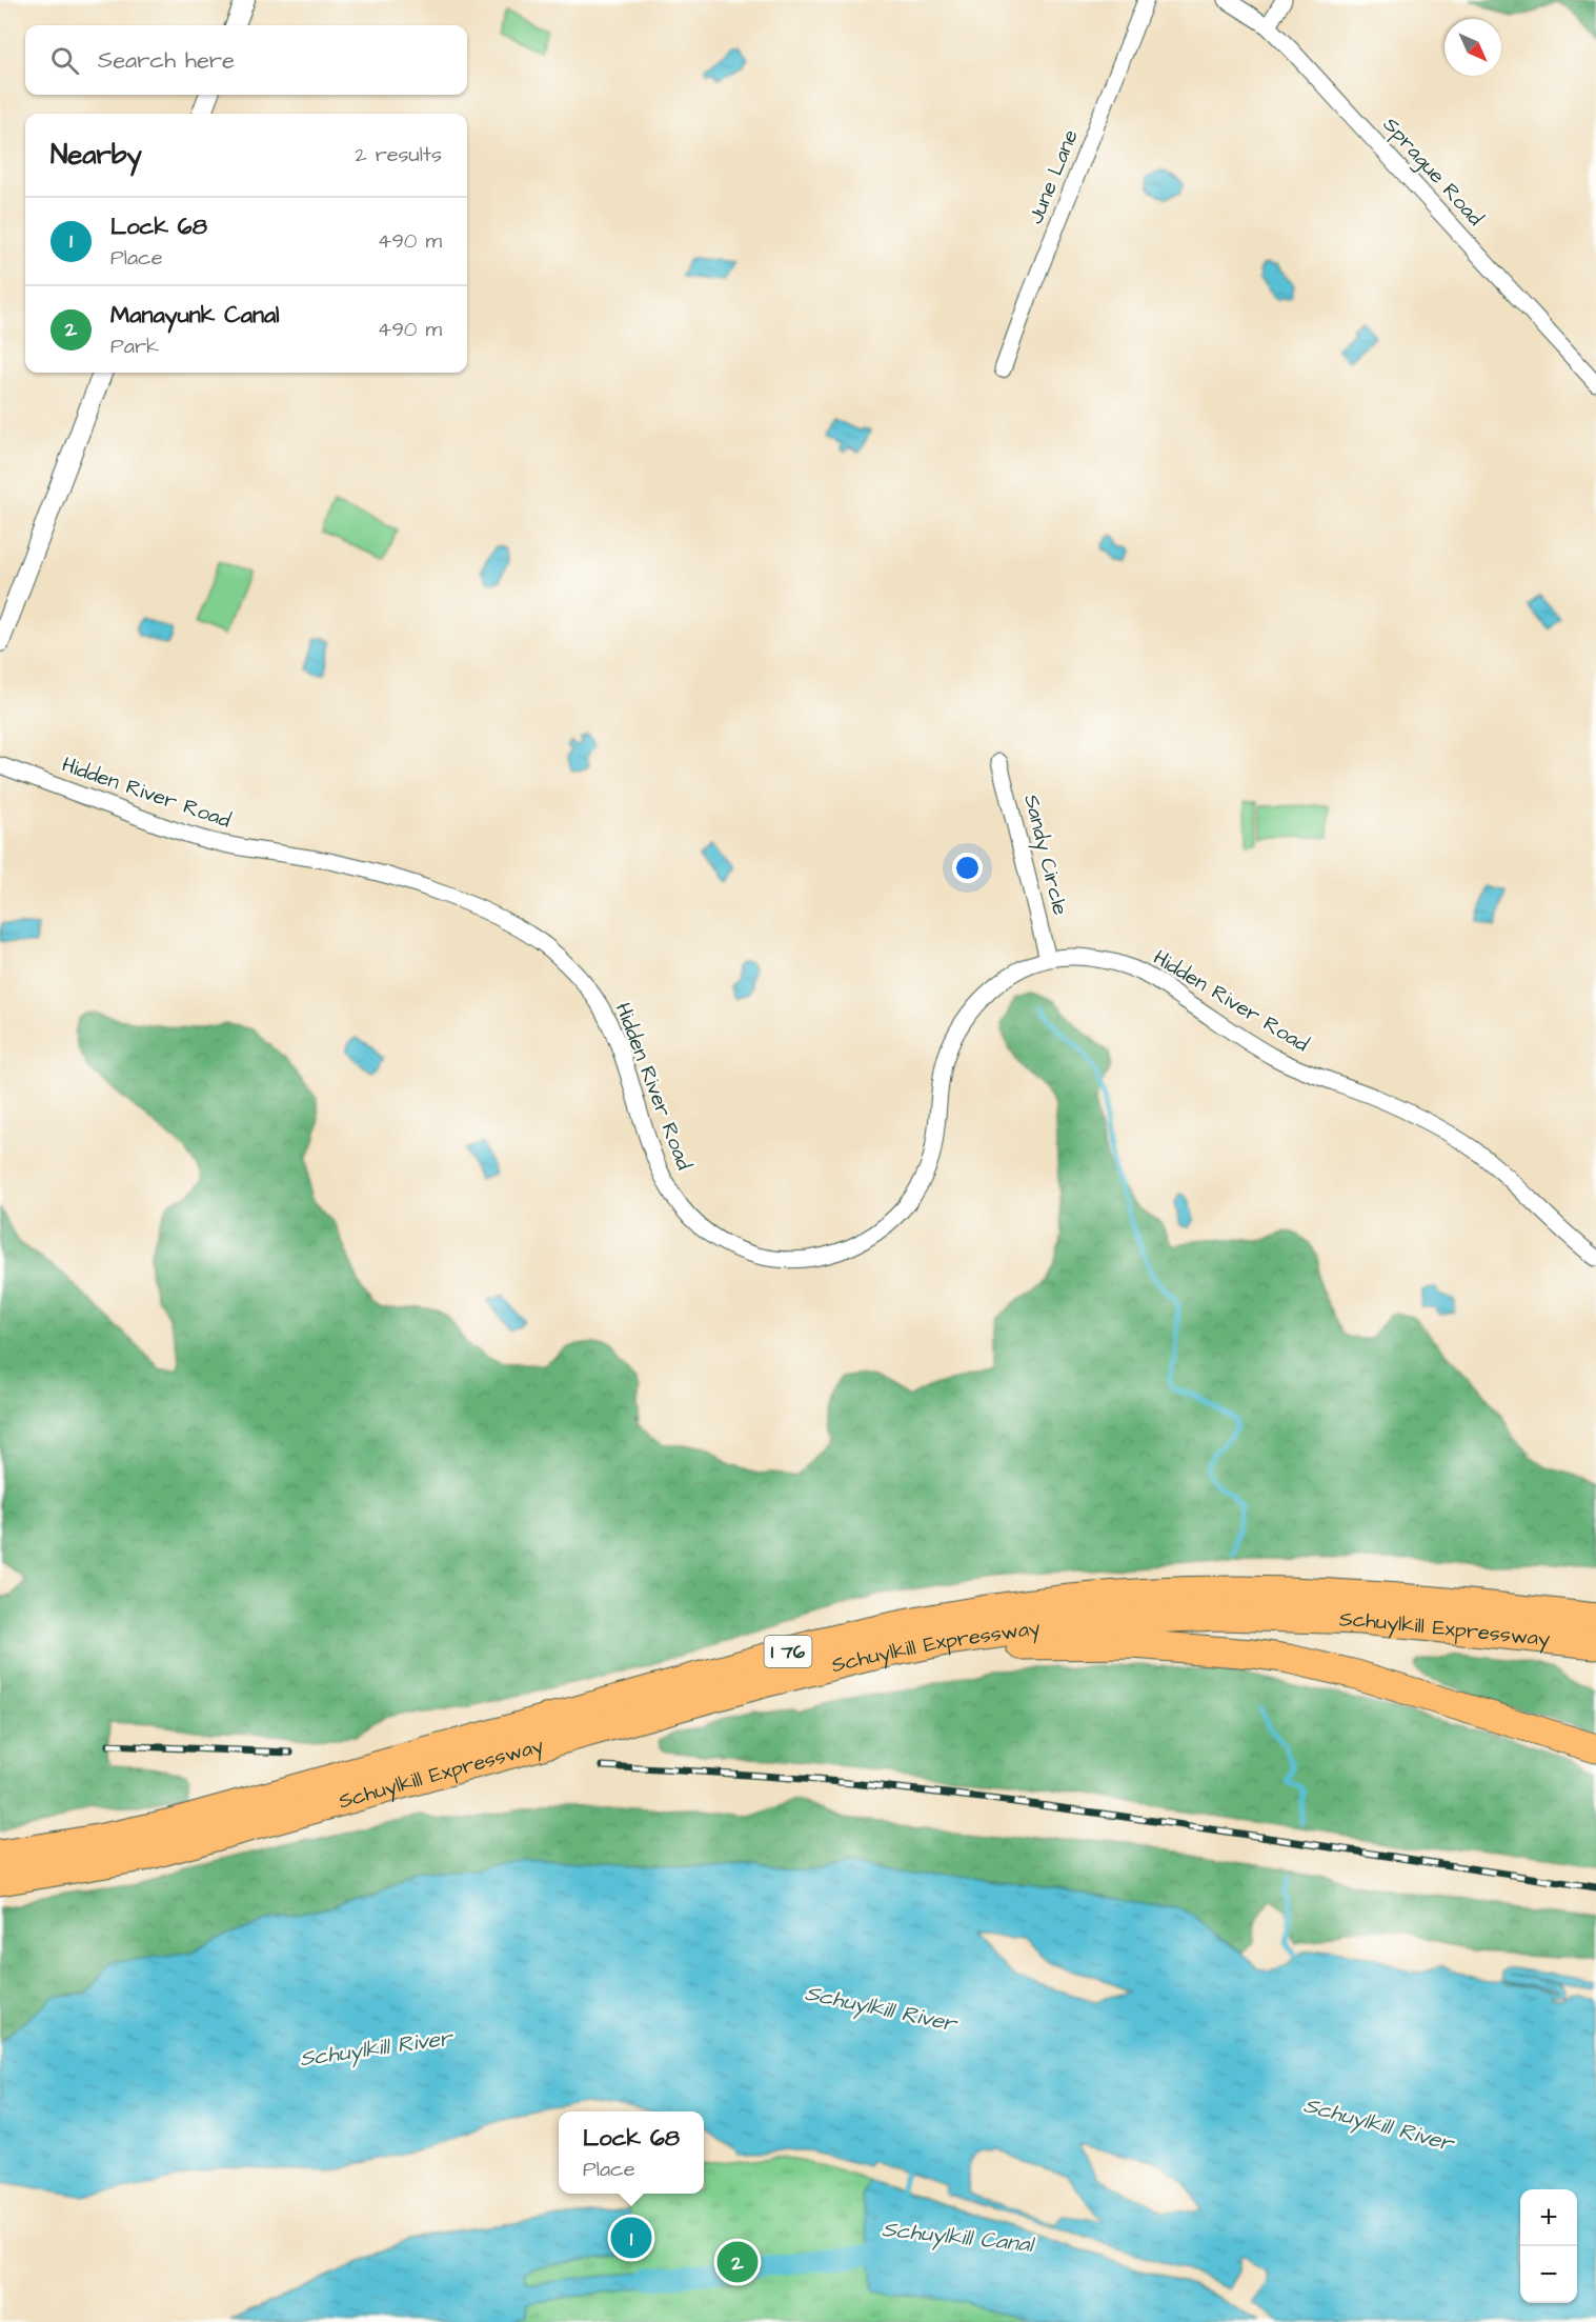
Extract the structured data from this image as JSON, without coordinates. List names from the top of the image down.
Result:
{
  "streets": {
    "highway": ["Schuylkill Expressway", "I 76"],
    "street": [
      "Sprague Road",
      "June Lane",
      "Hidden River Road",
      "Sandy Circle"
    ]
  },
  "crossings": [
    ["Hidden River Road", "Sandy Circle"]
  ],
  "water": ["Schuylkill River", "Schuylkill Canal"],
  "north": "bottom right",
  "page": {
    "search": "Search here",
    "heading": ["Nearby", "2 results"],
    "list": [
      {
        "mark": "1",
        "name": "Lock 68",
        "note": "Place",
        "value": "490 m"
      },
      {
        "mark": "2",
        "name": "Manayunk Canal",
        "note": "Park",
        "value": "490 m"
      }
    ],
    "popup": ["Lock 68", "Place"],
    "map_buttons": ["+", "−"],
    "pins": ["1", "2"]
  }
}
